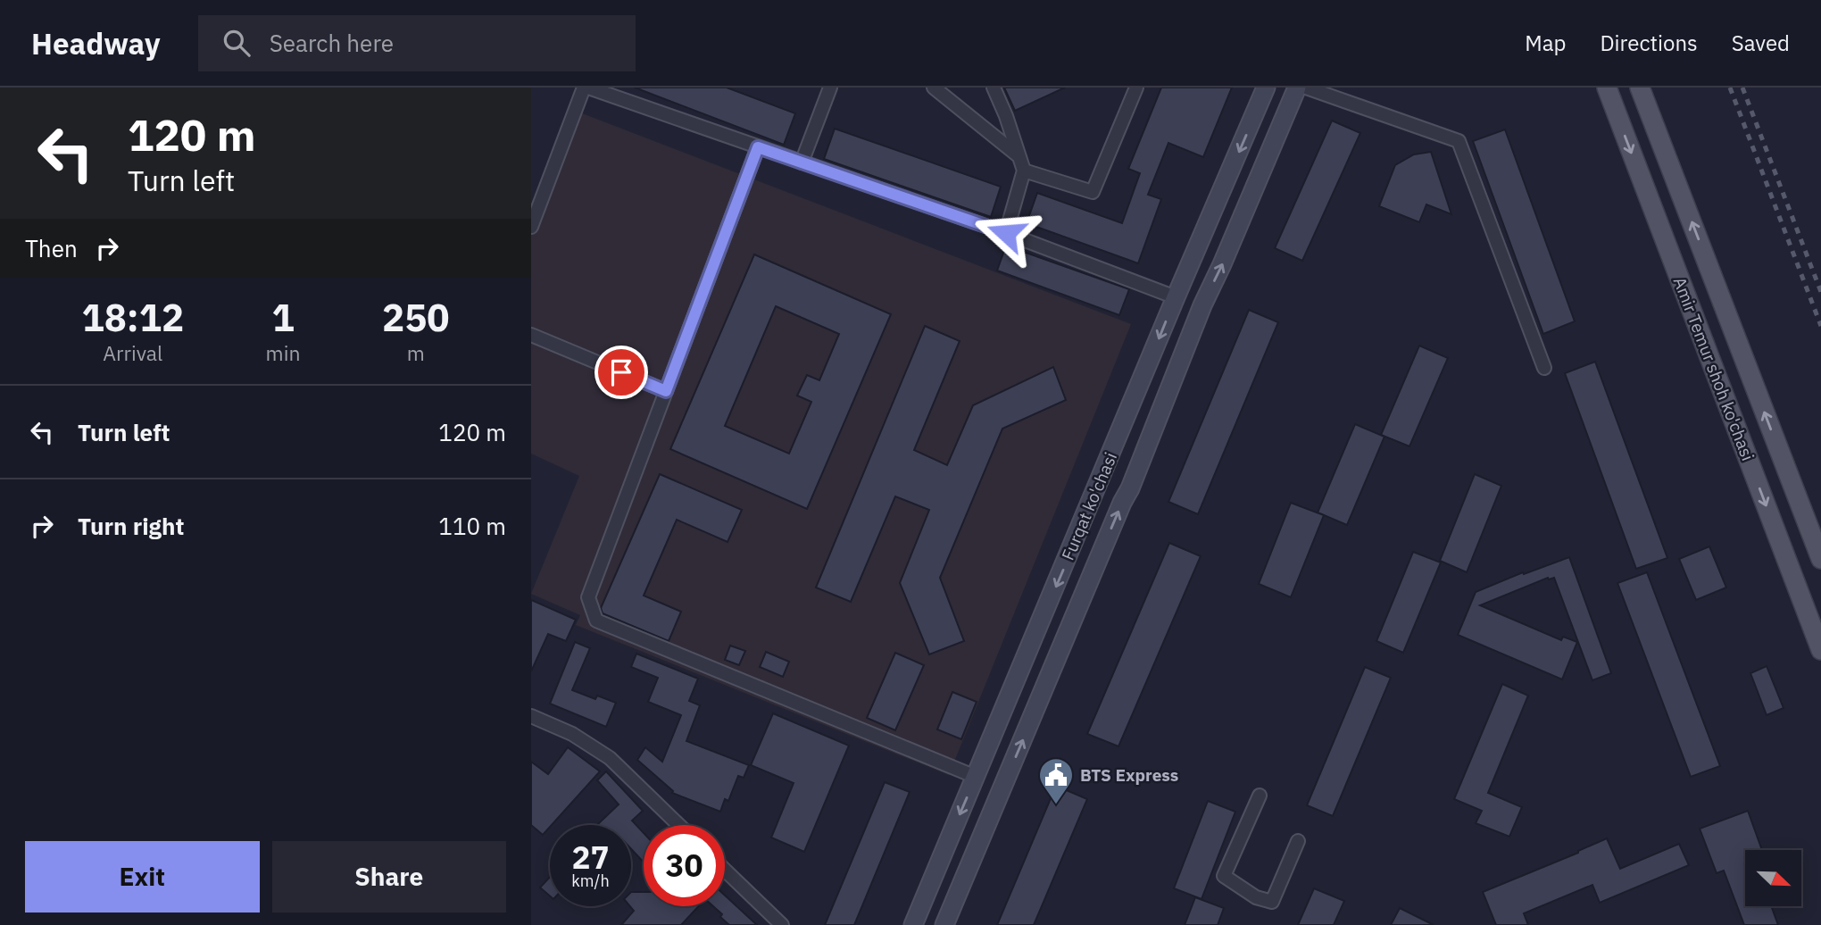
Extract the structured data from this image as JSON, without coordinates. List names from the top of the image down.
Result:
{
  "streets": {
    "main road": ["Amir Temur shoh ko'chasi", "Furqat ko'chasi"]
  },
  "places": {
    "public building": ["BTS Express"]
  },
  "north": "bottom right",
  "page": {
    "header": "Headway",
    "search": "Search here",
    "nav": ["Map", "Directions", "Saved"],
    "turn": ["120 m", "Turn left"],
    "then": "Then",
    "eta": [
      "18:12",
      "Arrival",
      "1",
      "min",
      "250",
      "m"
    ],
    "list": [
      {
        "name": "Turn left",
        "value": "120 m"
      },
      {
        "name": "Turn right",
        "value": "110 m"
      }
    ],
    "speed": "27 km/h",
    "limit": "30",
    "buttons": ["Exit", "Share"]
  }
}
